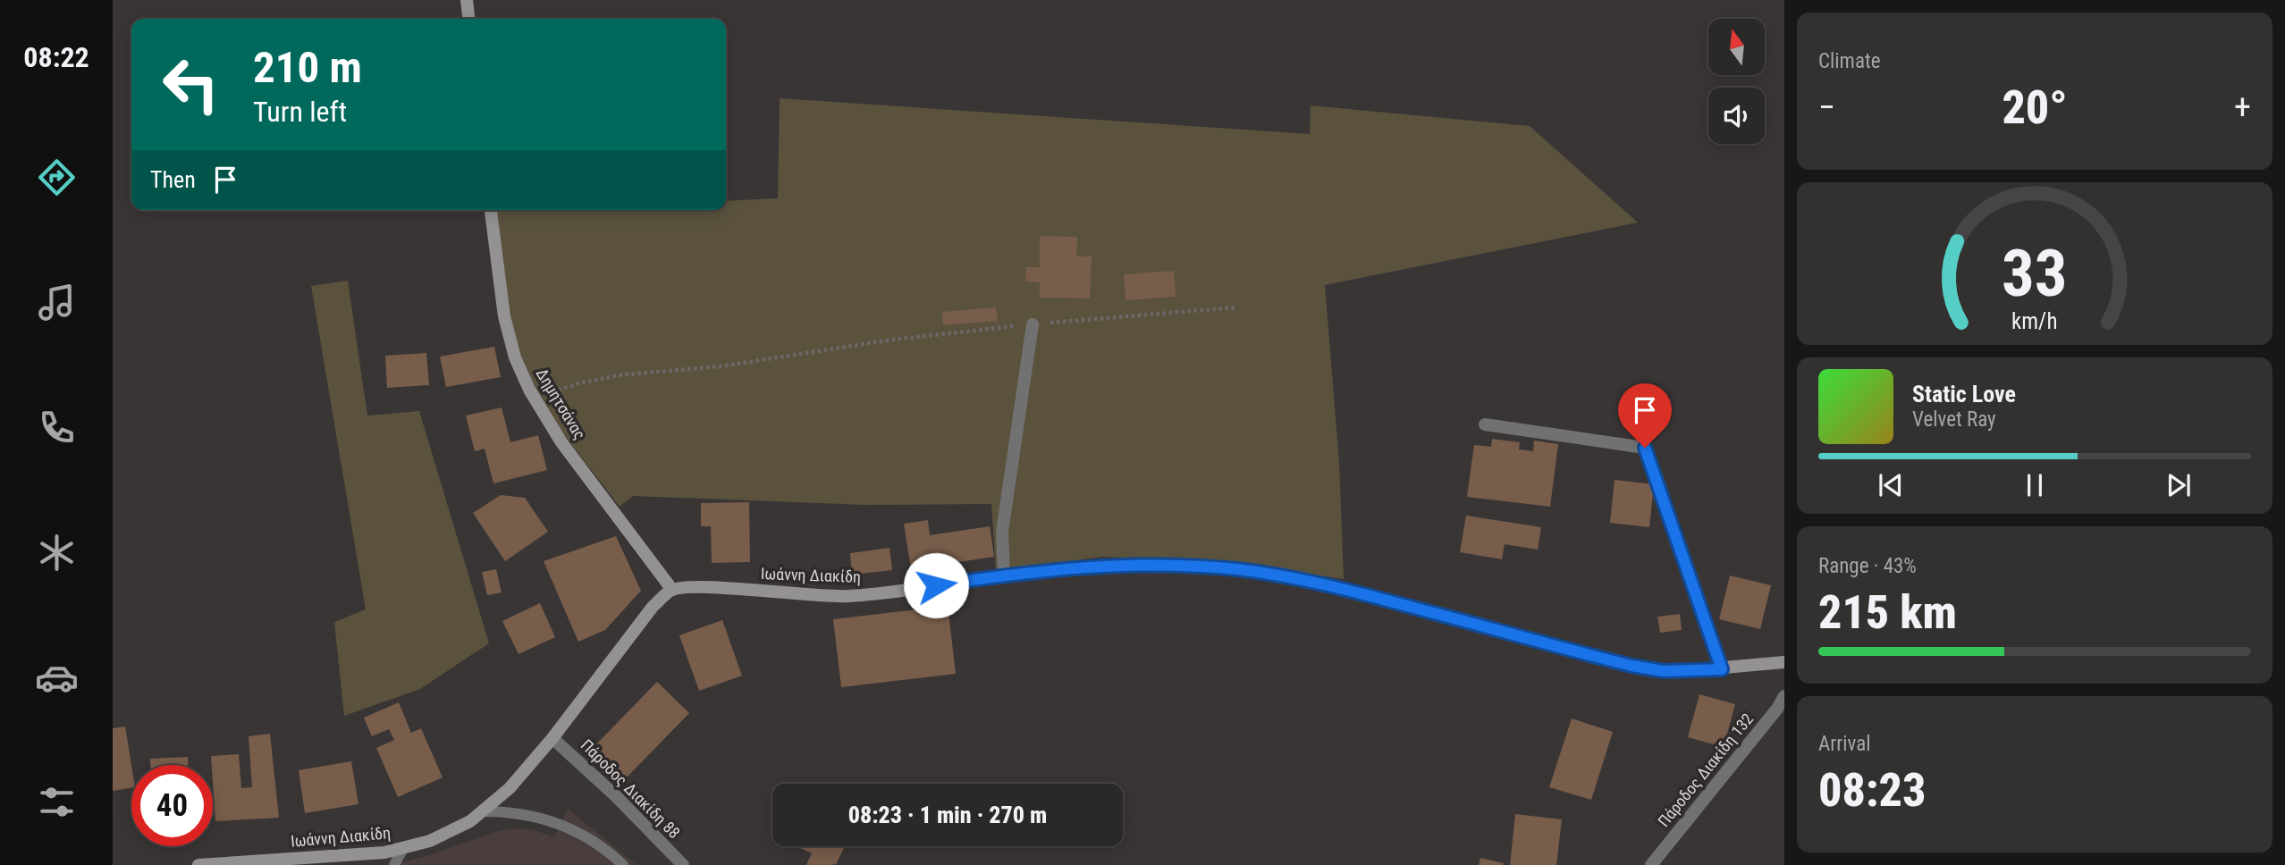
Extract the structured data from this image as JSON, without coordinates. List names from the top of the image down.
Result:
{
  "streets": {
    "street": [
      "Δημητσάνας",
      "Ιωάννη Διακίδη",
      "Πάροδος Διακίδη 132",
      "Πάροδος Διακίδη 88"
    ]
  },
  "crossings": [
    ["Δημητσάνας", "Ιωάννη Διακίδη"],
    ["Ιωάννη Διακίδη", "Πάροδος Διακίδη 88"]
  ],
  "north": "top",
  "page": {
    "tabs": "08:22",
    "tile": [
      "Climate",
      ["Range · 43%", "215 km"],
      ["Arrival", "08:23"]
    ],
    "turn": ["210 m", "Turn left"],
    "heat": ["−", "20°", "+"],
    "then": "Then",
    "song": ["Static Love", "Velvet Ray"],
    "limit": "40",
    "trip": "08:23 · 1 min · 270 m",
    "gauge": ["33", "km/h"]
  }
}
